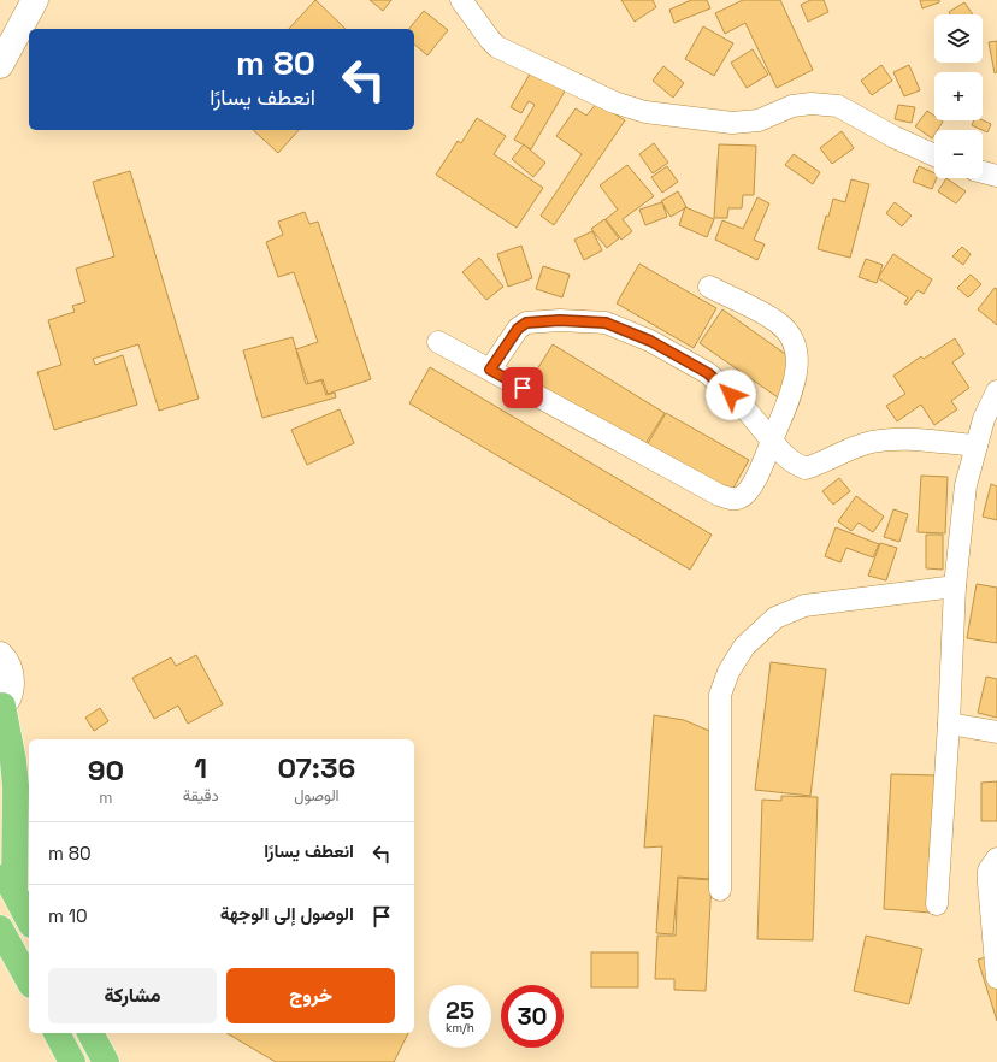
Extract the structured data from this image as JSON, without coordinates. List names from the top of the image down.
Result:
{
  "page": {
    "map_buttons": ["+", "−"],
    "turn": ["80 m", "انعطف يسارًا"],
    "eta": [
      "07:36",
      "الوصول",
      "1",
      "دقيقة",
      "90",
      "m"
    ],
    "list": [
      {
        "name": "انعطف يسارًا",
        "value": "80 m"
      },
      {
        "name": "الوصول إلى الوجهة",
        "value": "10 m"
      }
    ],
    "buttons": ["خروج", "مشاركة"],
    "speed": "25 km/h",
    "limit": "30"
  }
}
